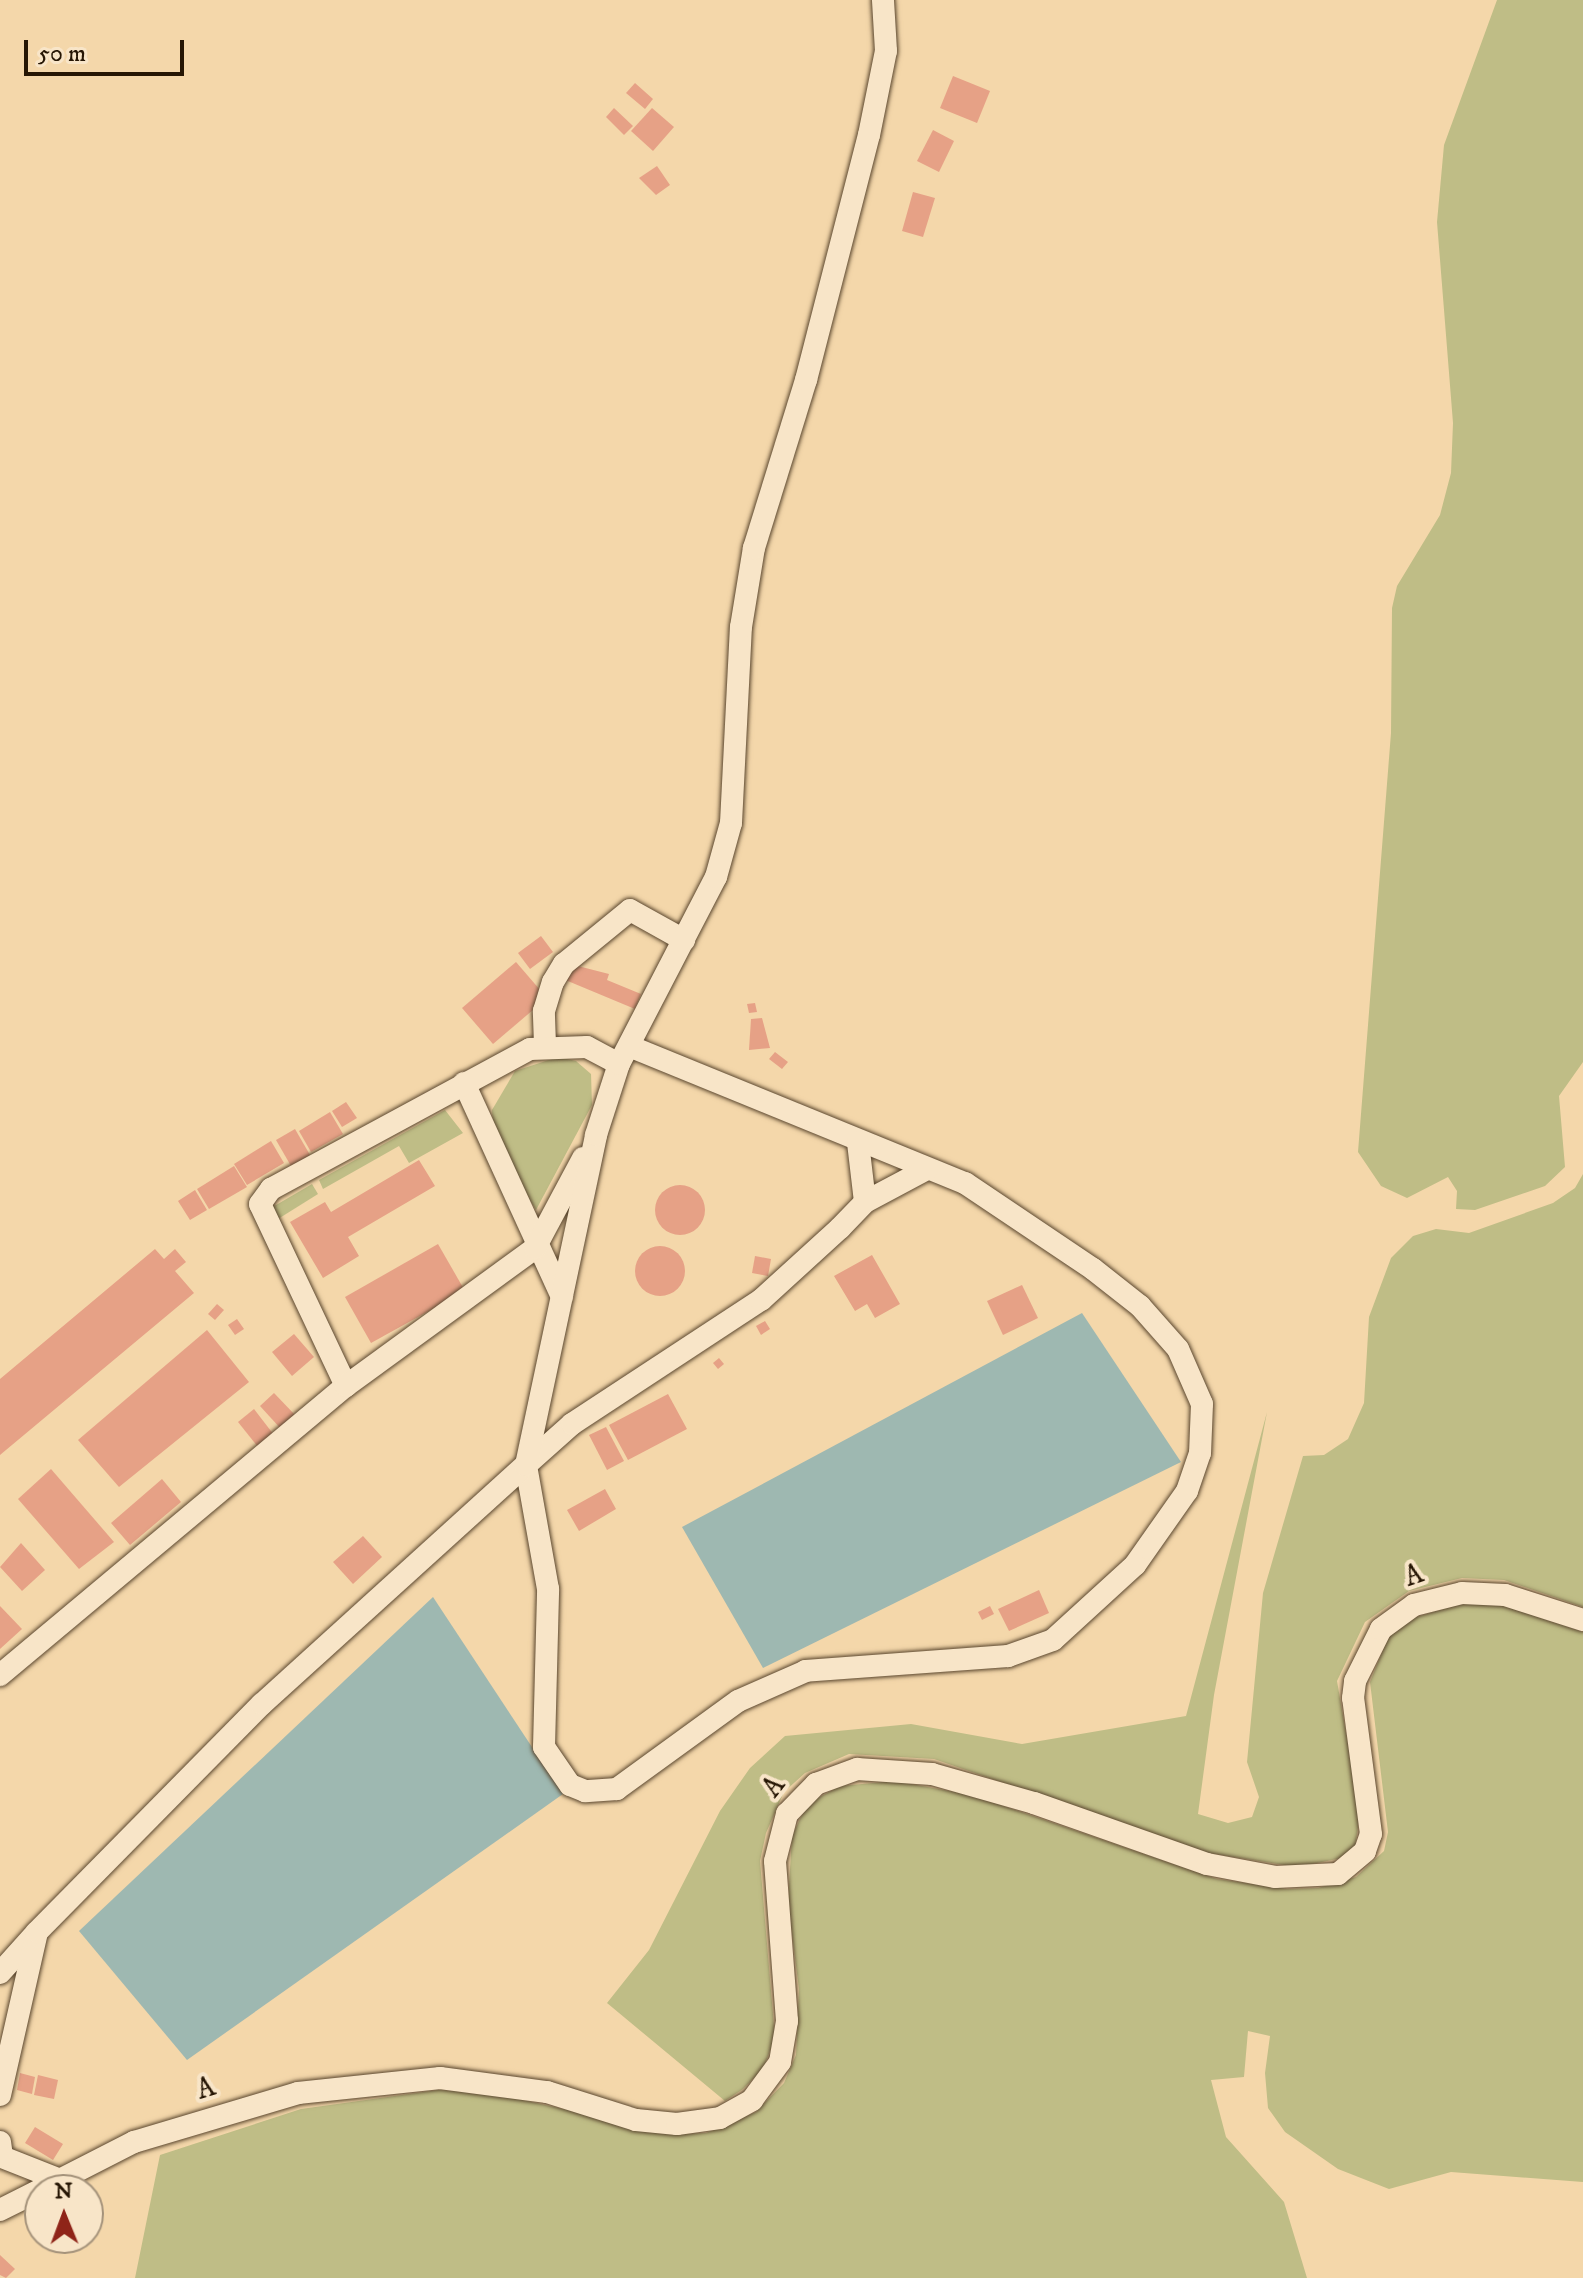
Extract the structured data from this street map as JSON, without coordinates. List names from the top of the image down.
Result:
{
  "streets": {
    "street": ["A"]
  },
  "scale_bar": "50 m",
  "north": "top"
}
